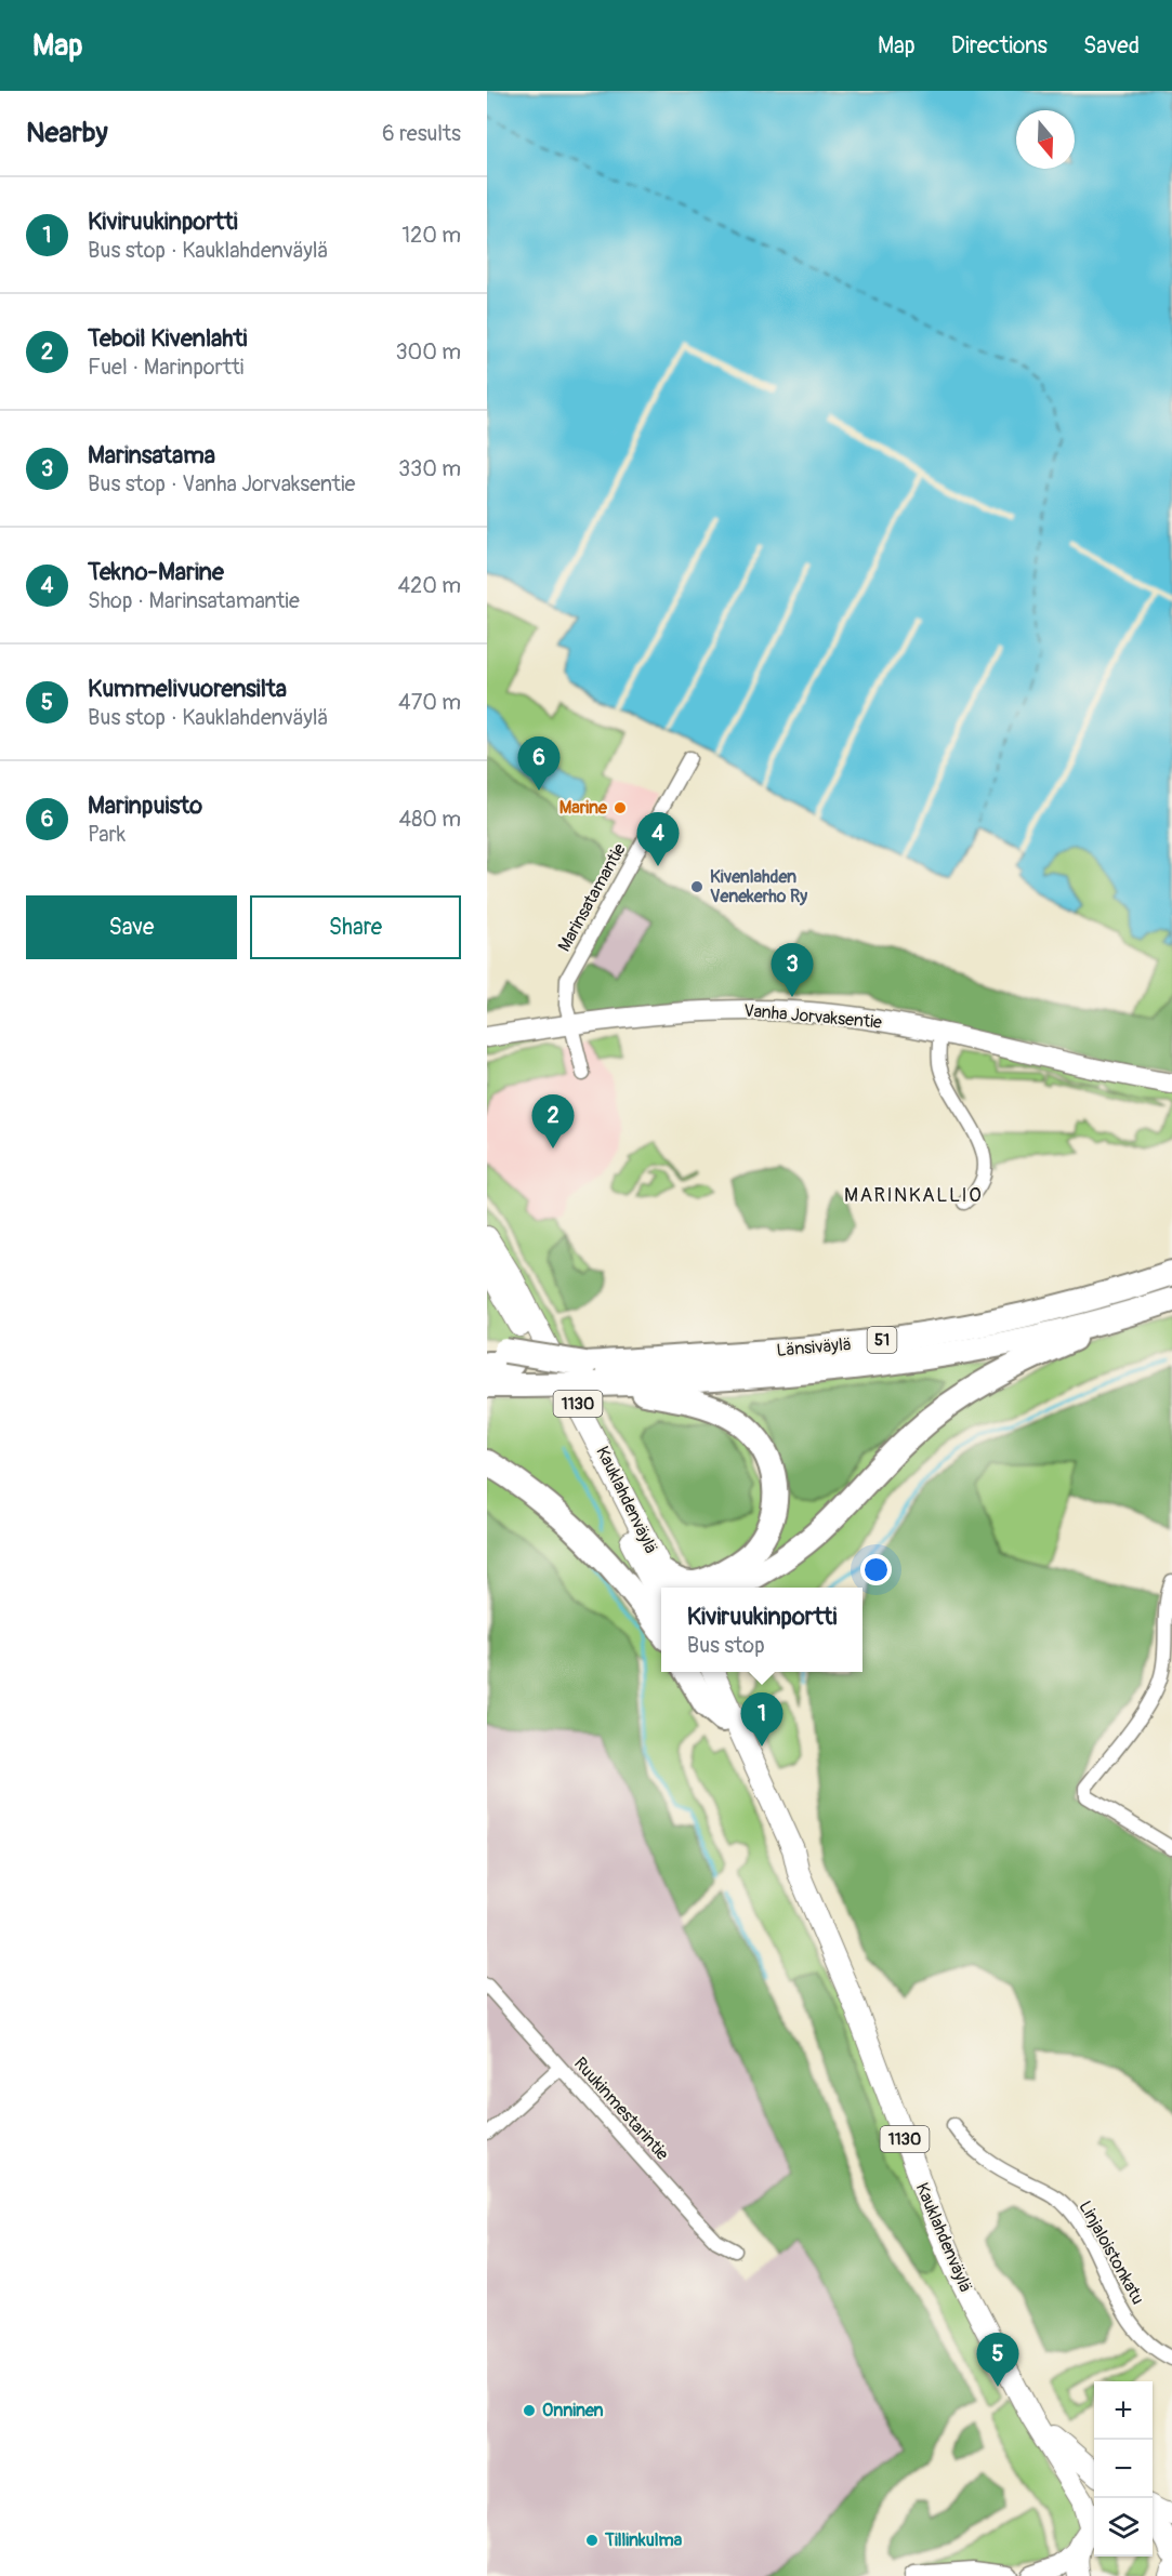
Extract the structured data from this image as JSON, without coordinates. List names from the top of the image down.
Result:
{
  "streets": {
    "highway": ["51", "Länsiväylä"],
    "main road": ["Vanha Jorvaksentie", "1130", "Kauklahdenväylä"],
    "street": ["Marinsatamantie", "Ruukinmestarintie", "Linjaloistonkatu"]
  },
  "crossings": [
    ["Marinsatamantie", "Vanha Jorvaksentie"]
  ],
  "districts": ["MARINKALLIO"],
  "places": [
    "Marine",
    "Kivenlahden Venekerho Ry",
    "Onninen",
    "Tillinkulma"
  ],
  "north": "bottom",
  "page": {
    "header": "Map",
    "nav": ["Map", "Directions", "Saved"],
    "heading": ["Nearby", "6 results"],
    "list": [
      {
        "mark": "1",
        "name": "Kiviruukinportti",
        "note": "Bus stop · Kauklahdenväylä",
        "value": "120 m"
      },
      {
        "mark": "2",
        "name": "Teboil Kivenlahti",
        "note": "Fuel · Marinportti",
        "value": "300 m"
      },
      {
        "mark": "3",
        "name": "Marinsatama",
        "note": "Bus stop · Vanha Jorvaksentie",
        "value": "330 m"
      },
      {
        "mark": "4",
        "name": "Tekno-Marine",
        "note": "Shop · Marinsatamantie",
        "value": "420 m"
      },
      {
        "mark": "5",
        "name": "Kummelivuorensilta",
        "note": "Bus stop · Kauklahdenväylä",
        "value": "470 m"
      },
      {
        "mark": "6",
        "name": "Marinpuisto",
        "note": "Park",
        "value": "480 m"
      }
    ],
    "pins": [
      "6",
      "4",
      "3",
      "2",
      "1",
      "5"
    ],
    "buttons": ["Save", "Share"],
    "popup": ["Kiviruukinportti", "Bus stop"],
    "map_buttons": ["+", "−"]
  }
}
